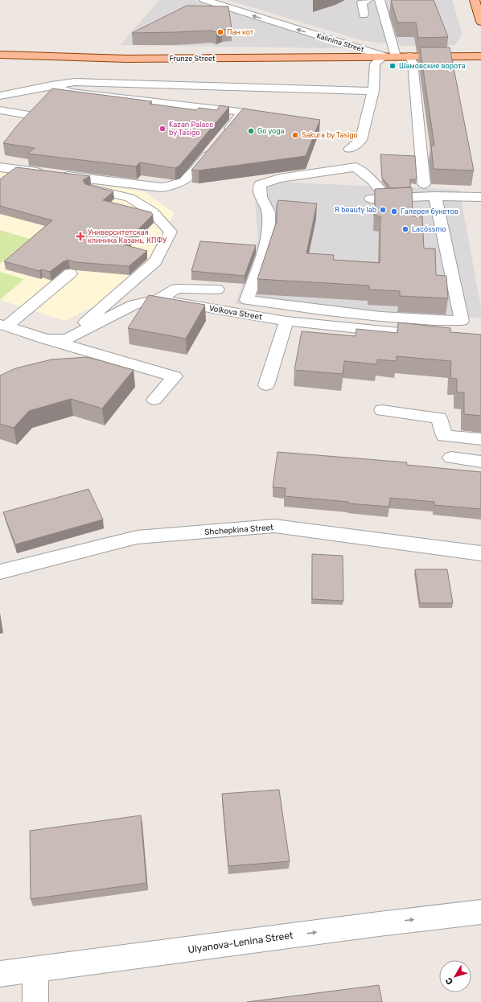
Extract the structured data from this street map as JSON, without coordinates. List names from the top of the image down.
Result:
{
  "streets": {
    "main road": ["Kalinina Street", "Frunze Street"],
    "street": ["Volkova Street", "Shchepkina Street", "Ulyanova-Lenina Street"]
  },
  "crossings": [
    ["Kalinina Street", "Frunze Street"]
  ],
  "one_way": ["Ulyanova-Lenina Street"],
  "places": {
    "other": [
      "Пан кот",
      "Шамовские ворота",
      "Kazan Palace by Tasigo",
      "Go yoga",
      "Sakura by Tasigo",
      "R beauty lab",
      "Галерея букетов",
      "Lacóssmo"
    ],
    "health": ["Университетская клиника Казань, КПФУ"]
  },
  "north": "bottom left"
}
